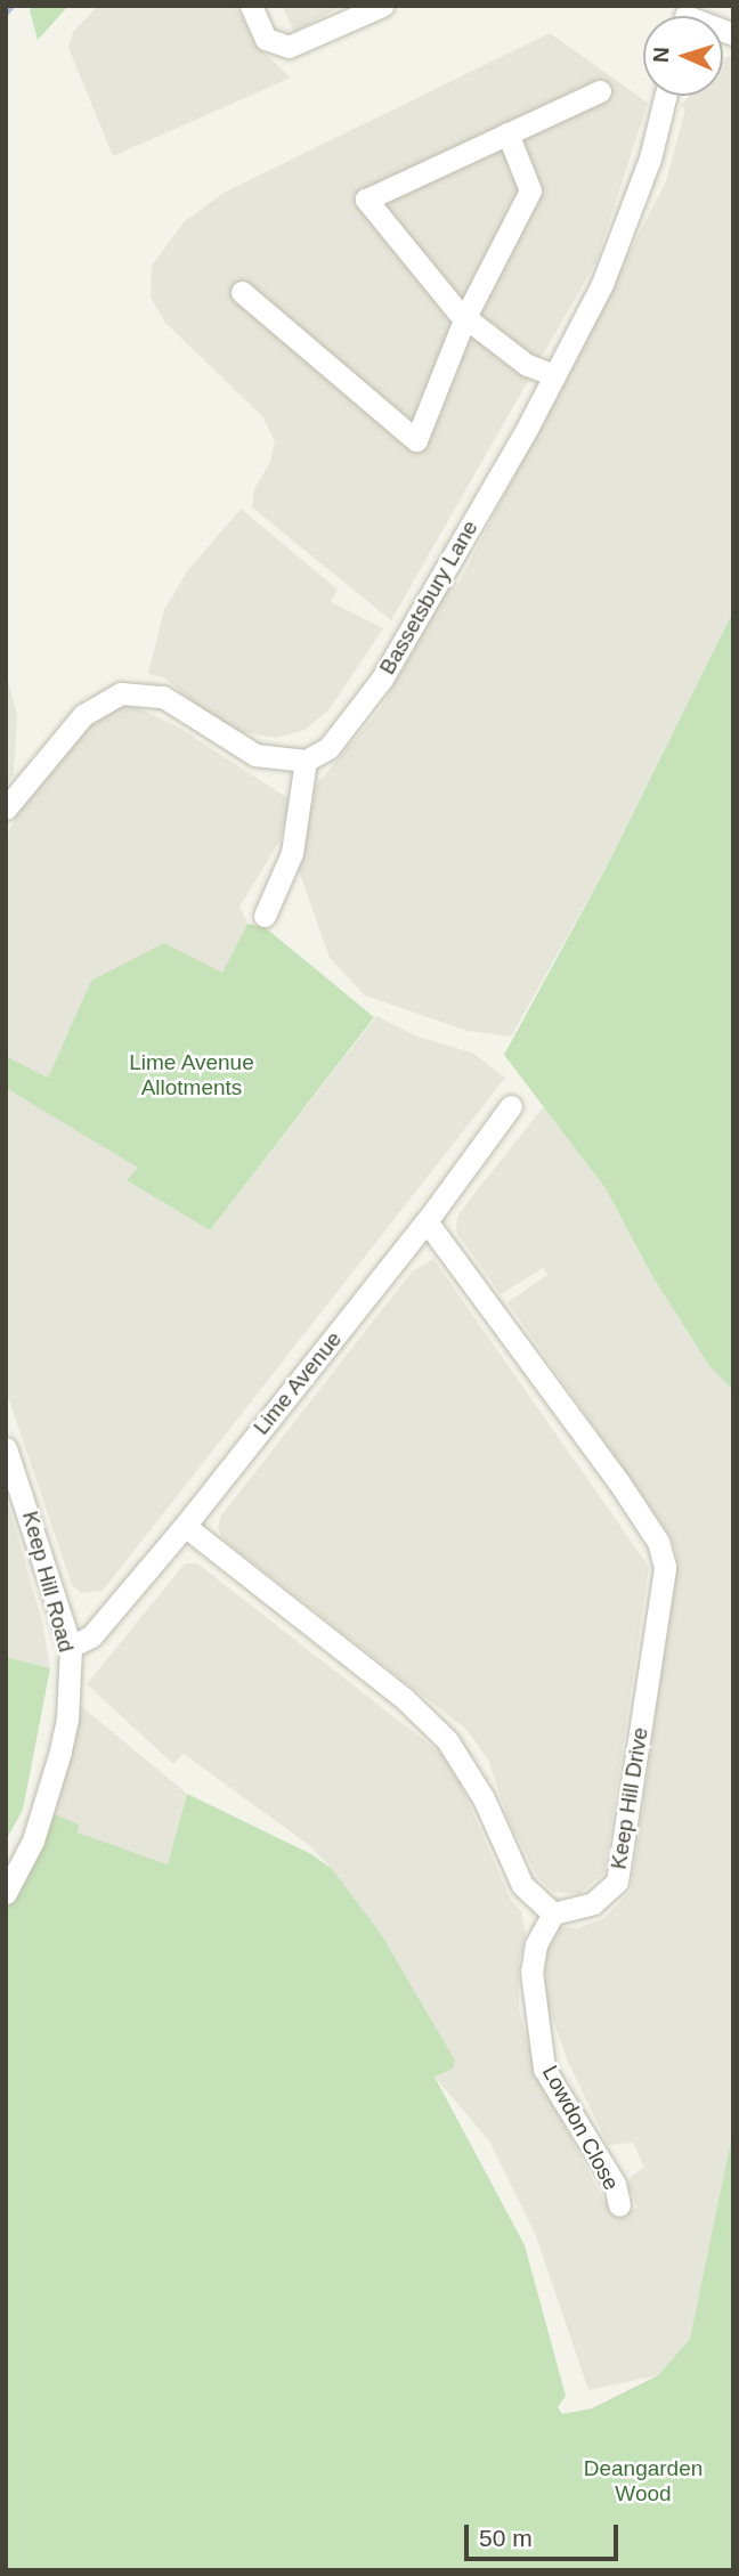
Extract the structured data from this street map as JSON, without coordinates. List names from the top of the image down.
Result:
{
  "streets": {
    "street": [
      "Bassetsbury Lane",
      "Lime Avenue",
      "Keep Hill Road",
      "Keep Hill Drive",
      "Lowdon Close"
    ]
  },
  "crossings": [
    ["Lime Avenue", "Keep Hill Road"],
    ["Lime Avenue", "Keep Hill Drive"],
    ["Keep Hill Drive", "Lowdon Close"]
  ],
  "parks": ["Lime Avenue Allotments", "Deangarden Wood"],
  "scale_bar": "50 m",
  "north": "left"
}
